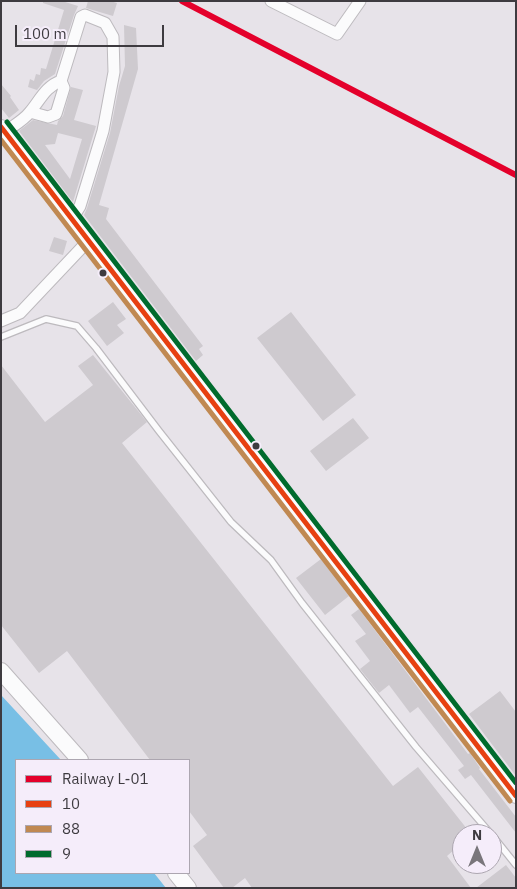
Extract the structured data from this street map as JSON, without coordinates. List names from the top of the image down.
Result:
{
  "lines": [
    "rail line L-01",
    "transit line 9",
    "transit line 10",
    "transit line 88"
  ],
  "legend": [
    "Railway L-01",
    "10",
    "88",
    "9"
  ],
  "scale_bar": "100 m",
  "north": "top"
}
